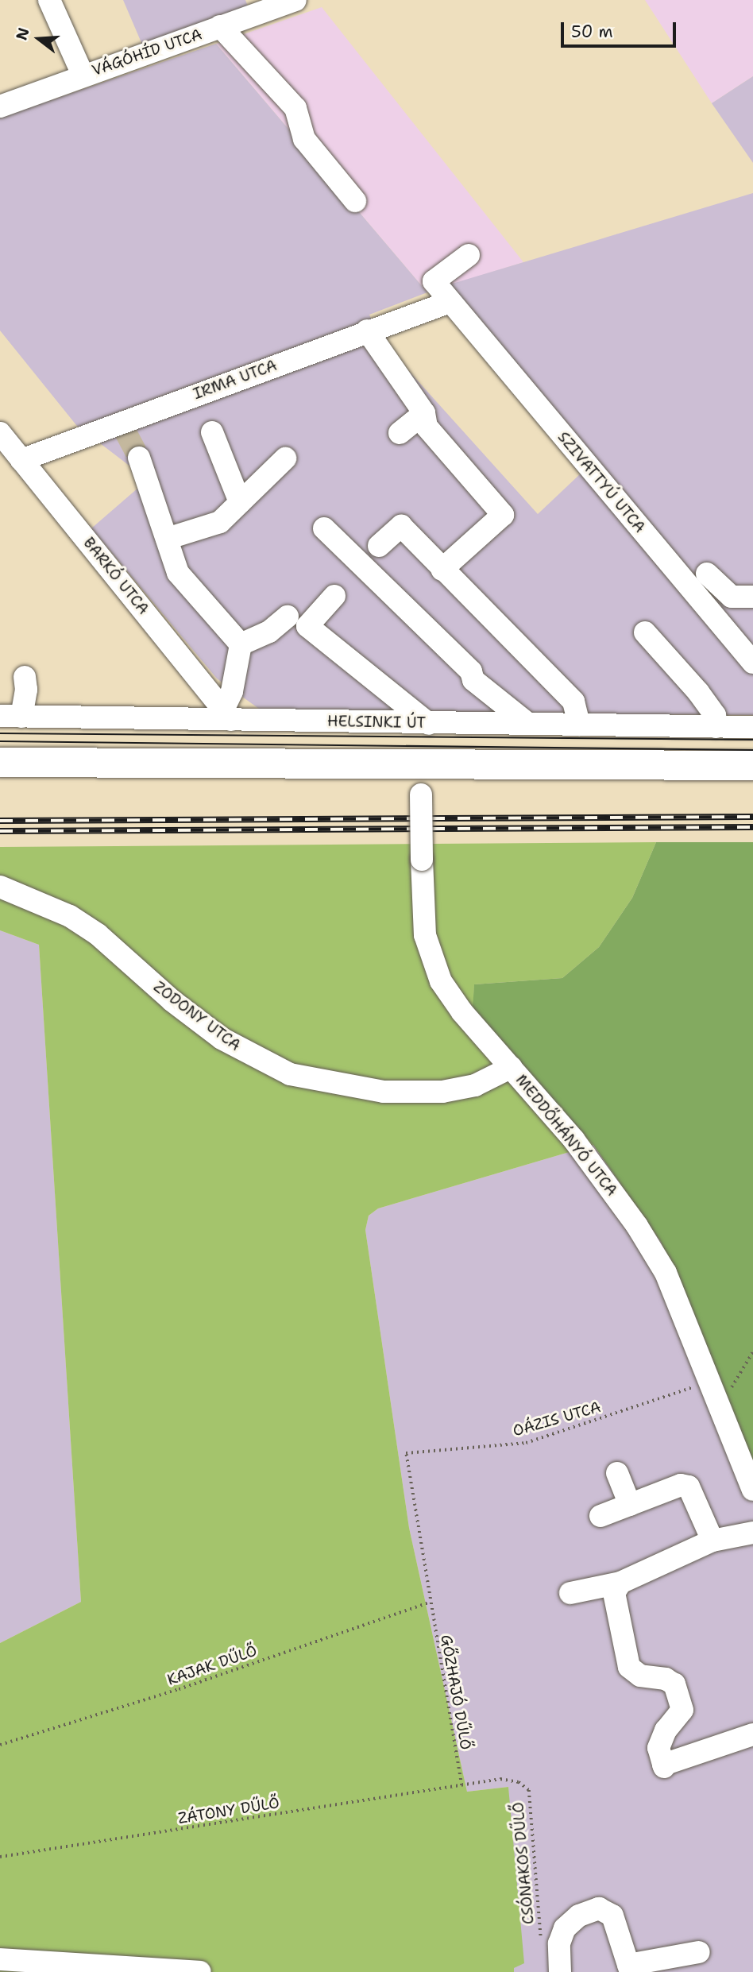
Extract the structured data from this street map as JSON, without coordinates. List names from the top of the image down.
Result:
{
  "streets": {
    "street": [
      "VÁGÓHÍD UTCA",
      "IRMA UTCA",
      "SZIVATTYÚ UTCA",
      "BARKÓ UTCA",
      "HELSINKI ÚT",
      "ZODONY UTCA",
      "MEDDŐHÁNYÓ UTCA"
    ],
    "path": [
      "OÁZIS UTCA",
      "KAJAK DŰLŐ",
      "GŐZHAJÓ DŰLŐ",
      "ZÁTONY DŰLŐ",
      "CSÓNAKOS DŰLŐ"
    ]
  },
  "crossings": [
    ["IRMA UTCA", "SZIVATTYÚ UTCA"],
    ["IRMA UTCA", "BARKÓ UTCA"],
    ["BARKÓ UTCA", "HELSINKI ÚT"],
    ["ZODONY UTCA", "MEDDŐHÁNYÓ UTCA"],
    ["MEDDŐHÁNYÓ UTCA", "OÁZIS UTCA"],
    ["OÁZIS UTCA", "GŐZHAJÓ DŰLŐ"],
    ["KAJAK DŰLŐ", "GŐZHAJÓ DŰLŐ"],
    ["GŐZHAJÓ DŰLŐ", "ZÁTONY DŰLŐ"],
    ["GŐZHAJÓ DŰLŐ", "CSÓNAKOS DŰLŐ"],
    ["ZÁTONY DŰLŐ", "CSÓNAKOS DŰLŐ"]
  ],
  "scale_bar": "50 m",
  "north": "left"
}
